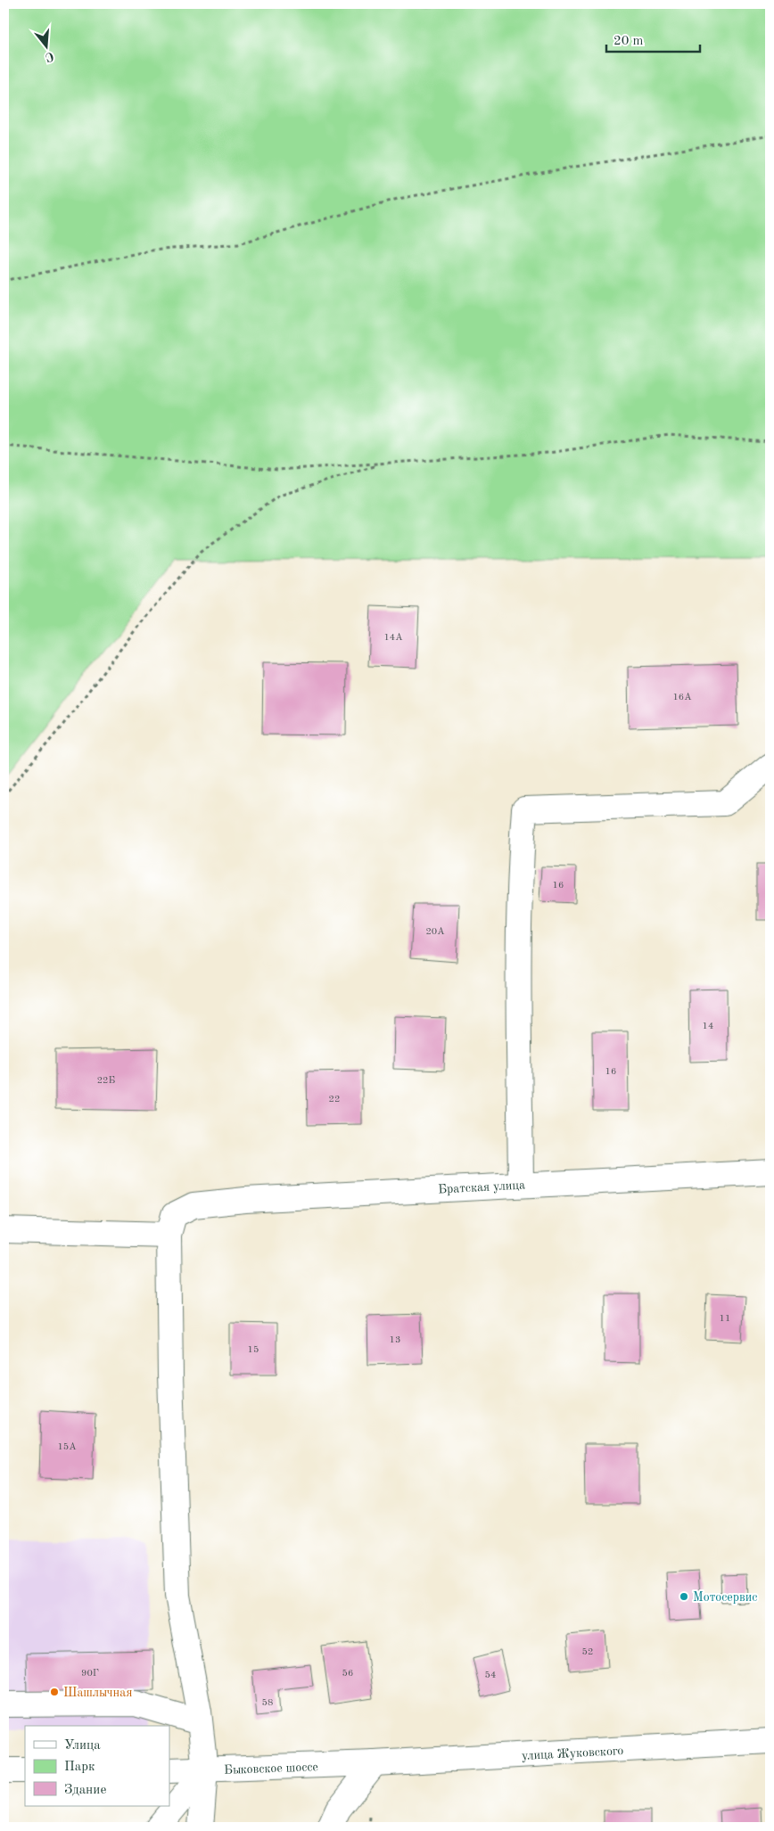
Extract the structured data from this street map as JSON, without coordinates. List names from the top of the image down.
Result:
{
  "streets": {
    "street": ["Братская улица", "улица Жуковского", "Быковское шоссе"]
  },
  "crossings": [
    ["улица Жуковского", "Быковское шоссе"]
  ],
  "places": ["Мотосервис", "Шашлычная"],
  "house_numbers": [
    "14А",
    "16А",
    "16",
    "20А",
    "14",
    "16",
    "22Б",
    "22",
    "11",
    "13",
    "15",
    "15А",
    "52",
    "90Г",
    "56",
    "54",
    "58"
  ],
  "legend": ["Улица", "Парк", "Здание"],
  "scale_bar": "20 m",
  "north": "bottom"
}
